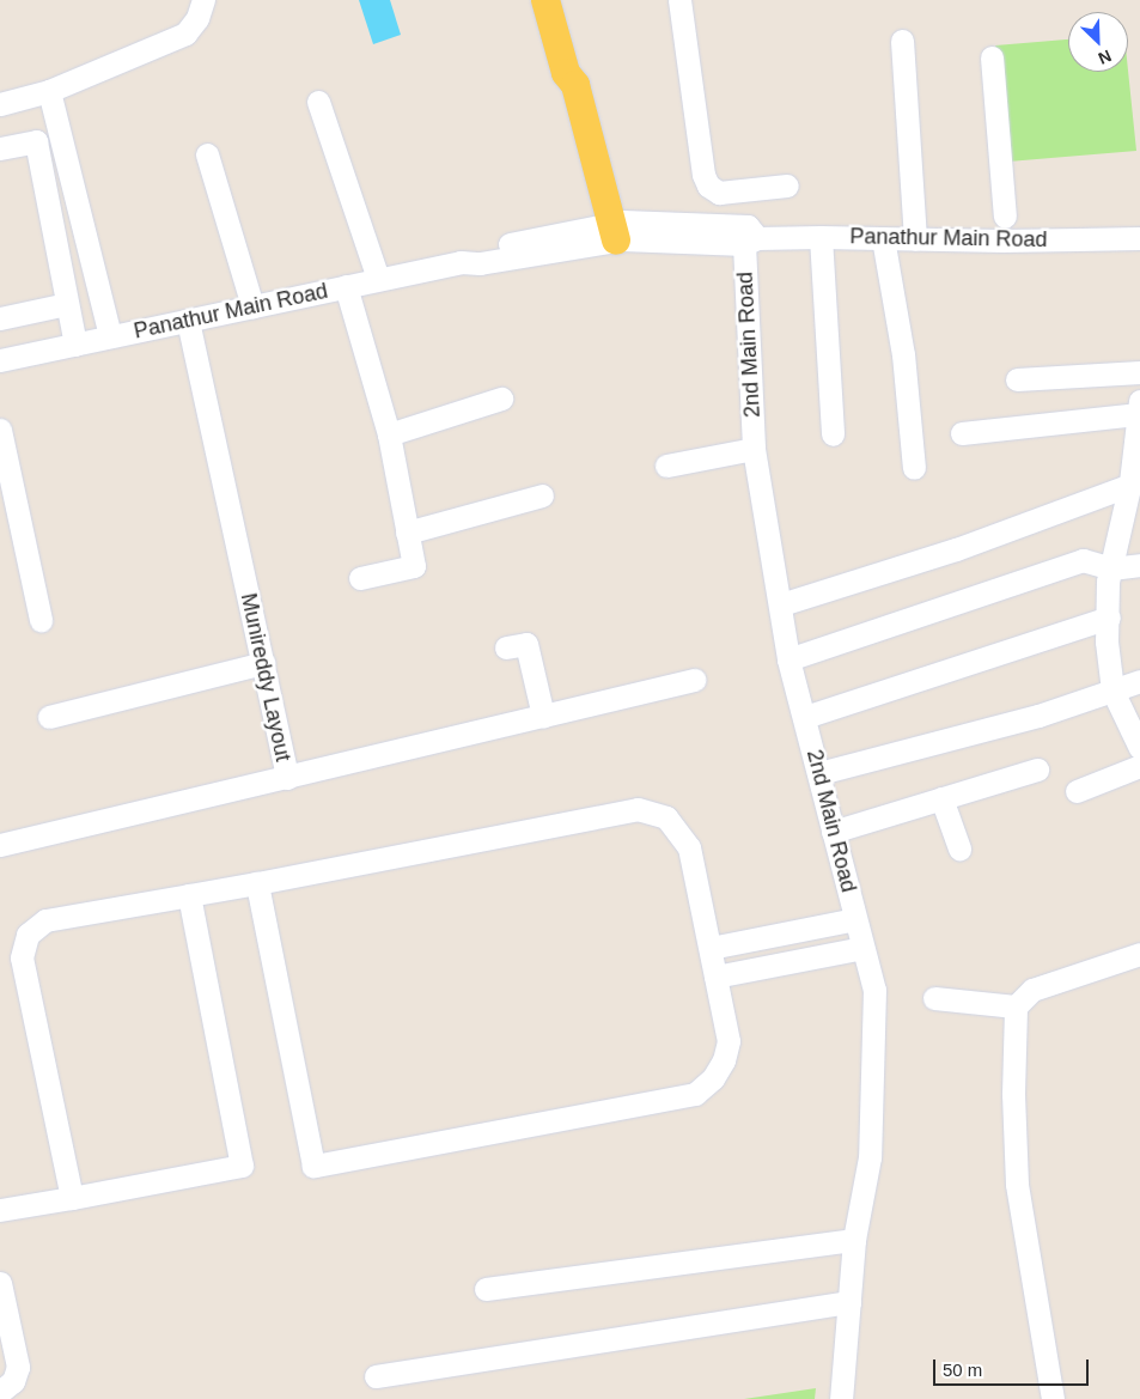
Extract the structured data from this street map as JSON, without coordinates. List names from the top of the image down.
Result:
{
  "streets": {
    "street": ["Panathur Main Road", "2nd Main Road", "Munireddy Layout"]
  },
  "crossings": [
    ["Panathur Main Road", "2nd Main Road"],
    ["Panathur Main Road", "Munireddy Layout"]
  ],
  "scale_bar": "50 m",
  "north": "bottom right"
}
